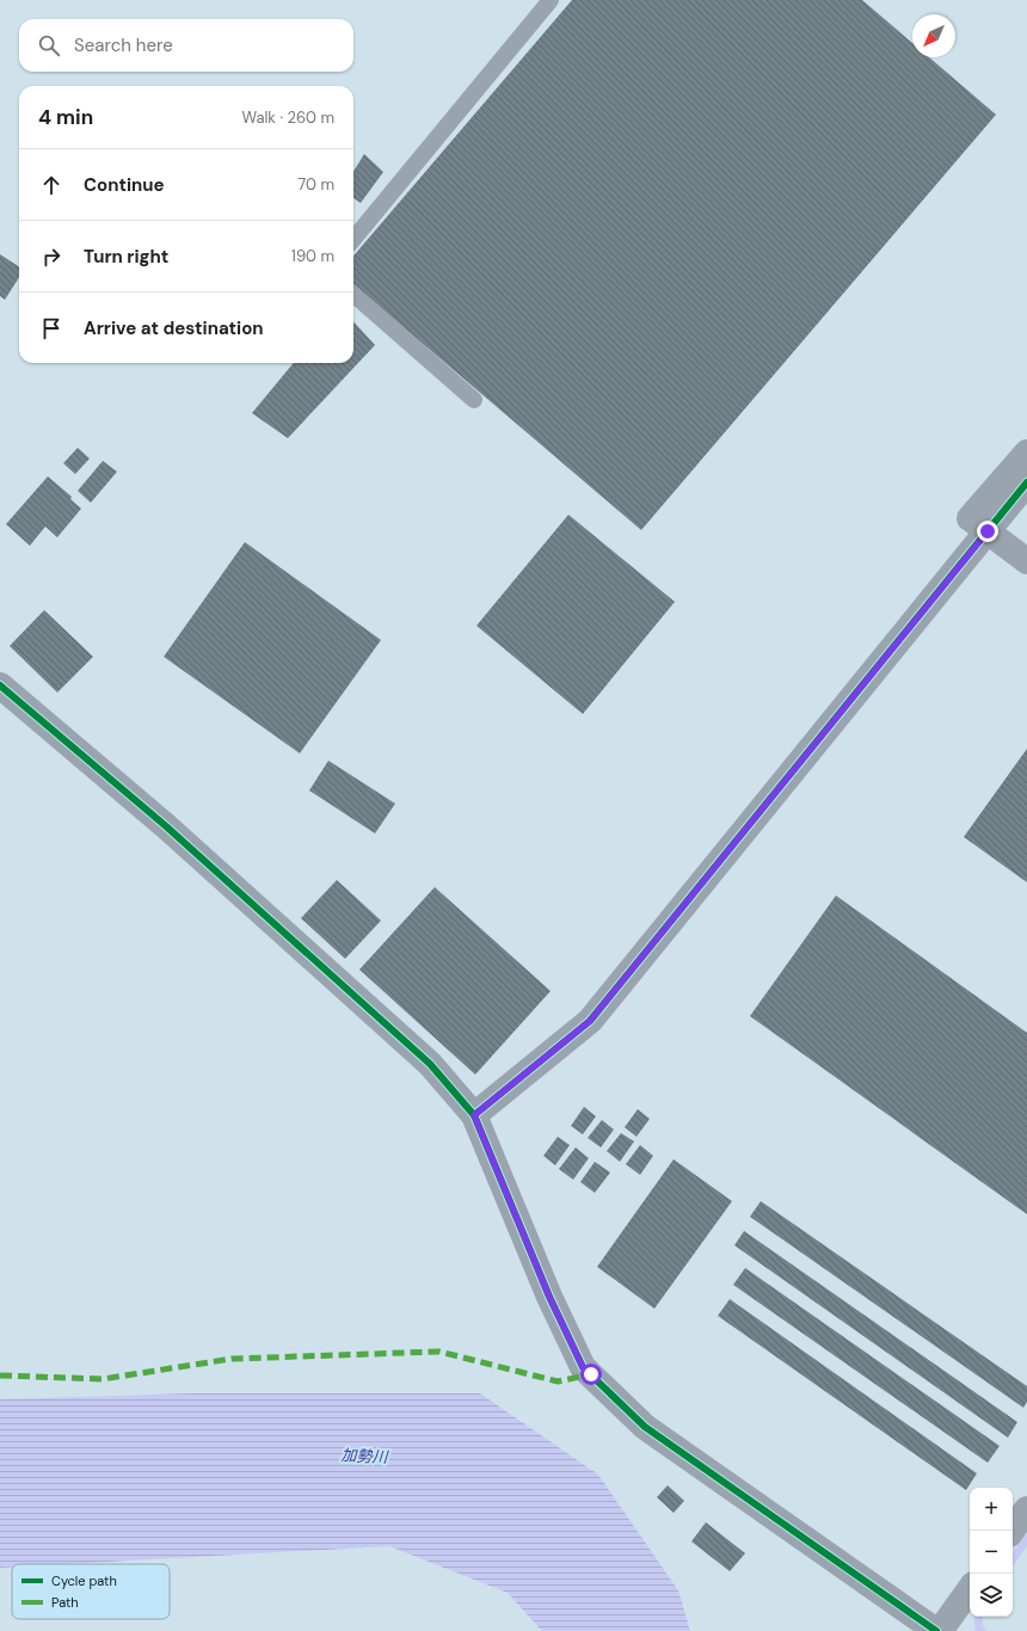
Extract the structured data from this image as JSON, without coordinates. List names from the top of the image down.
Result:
{
  "water": ["加勢川"],
  "legend": ["Cycle path", "Path"],
  "north": "bottom left",
  "page": {
    "search": "Search here",
    "heading": ["4 min", "Walk · 260 m"],
    "list": [
      ["Continue", "70 m"],
      ["Turn right", "190 m"],
      "Arrive at destination"
    ],
    "map_buttons": ["+", "−"]
  }
}
